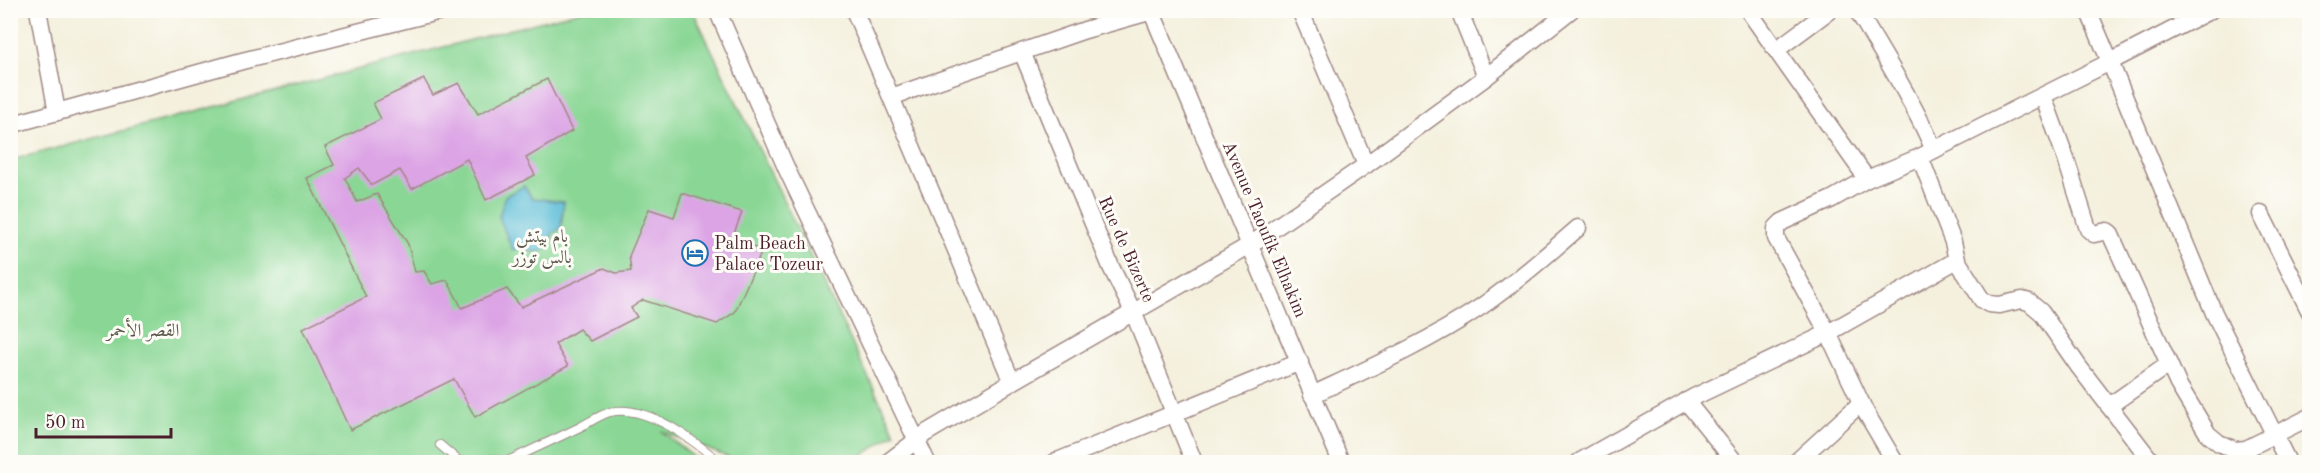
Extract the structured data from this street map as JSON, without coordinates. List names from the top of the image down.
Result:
{
  "streets": {
    "street": ["Avenue Taoufik Elhakim", "Rue de Bizerte"]
  },
  "parks": ["بام بيتش بالس توزر", "القصر الأحمر"],
  "places": {
    "hotel": ["Palm Beach Palace Tozeur"]
  },
  "scale_bar": "50 m"
}
